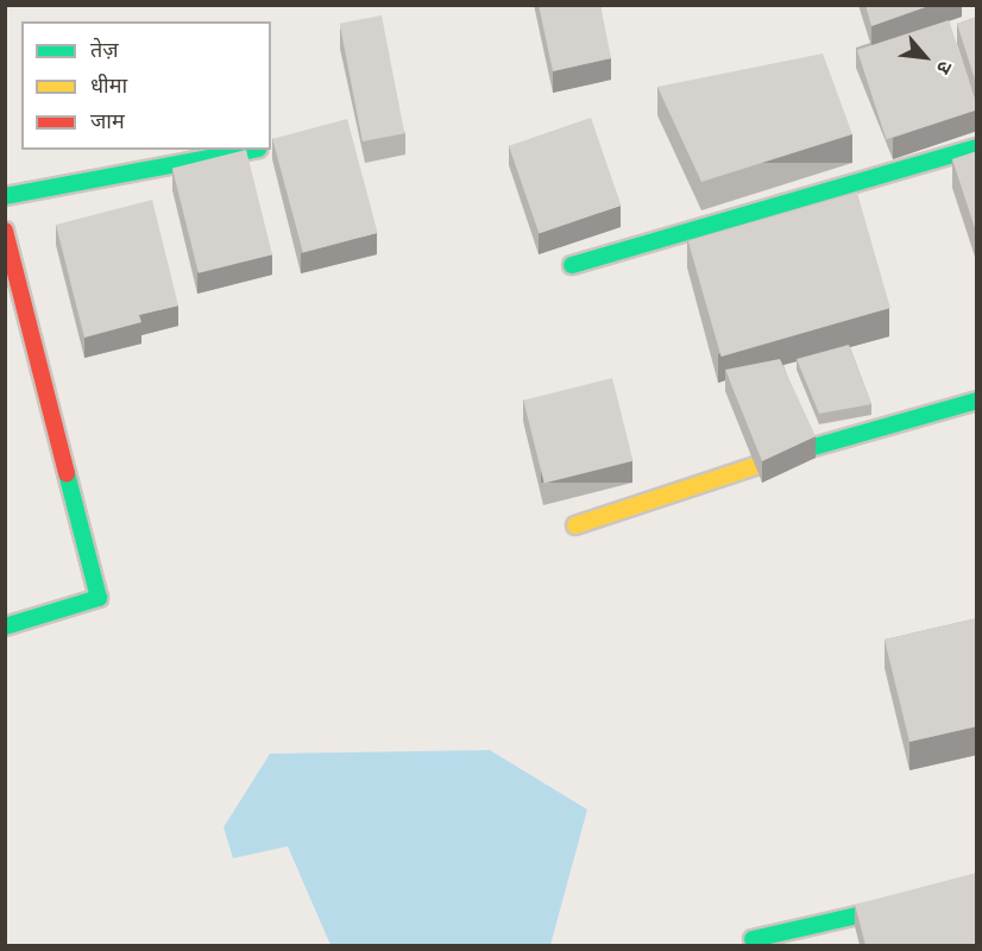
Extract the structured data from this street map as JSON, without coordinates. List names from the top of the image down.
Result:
{
  "legend": ["तेज़", "धीमा", "जाम"],
  "north": "bottom right"
}
